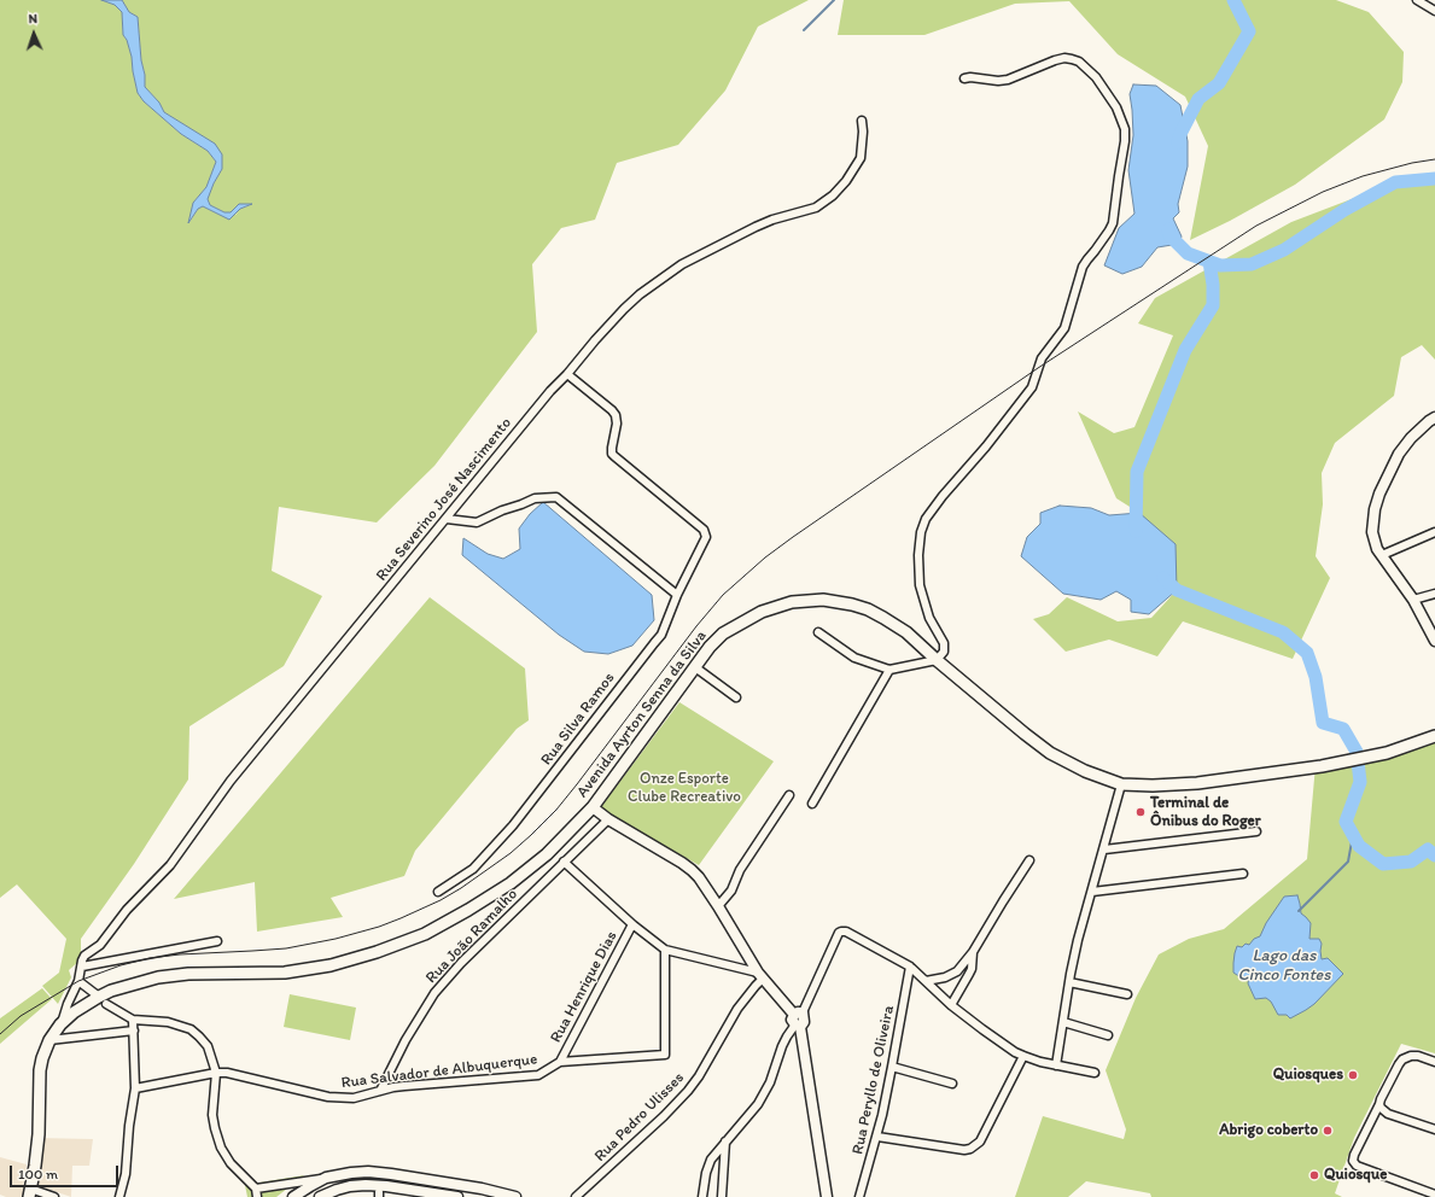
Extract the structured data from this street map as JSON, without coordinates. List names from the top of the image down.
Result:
{
  "streets": {
    "main road": ["Avenida Ayrton Senna da Silva"],
    "street": [
      "Rua Severino José Nascimento",
      "Rua Silva Ramos",
      "Rua João Ramalho",
      "Rua Henrique Dias",
      "Rua Salvador de Albuquerque",
      "Rua Peryllo de Oliveira",
      "Rua Pedro Ulisses"
    ]
  },
  "crossings": [
    ["Rua Severino José Nascimento", "Rua Silva Ramos"],
    ["Rua João Ramalho", "Rua Salvador de Albuquerque"],
    ["Rua Henrique Dias", "Rua Salvador de Albuquerque"]
  ],
  "water": ["Lago das Cinco Fontes"],
  "parks": ["Onze Esporte Clube Recreativo"],
  "places": [
    "Terminal de Ônibus do Roger",
    "Quiosques",
    "Abrigo coberto",
    "Quiosque"
  ],
  "scale_bar": "100 m",
  "north": "top"
}
